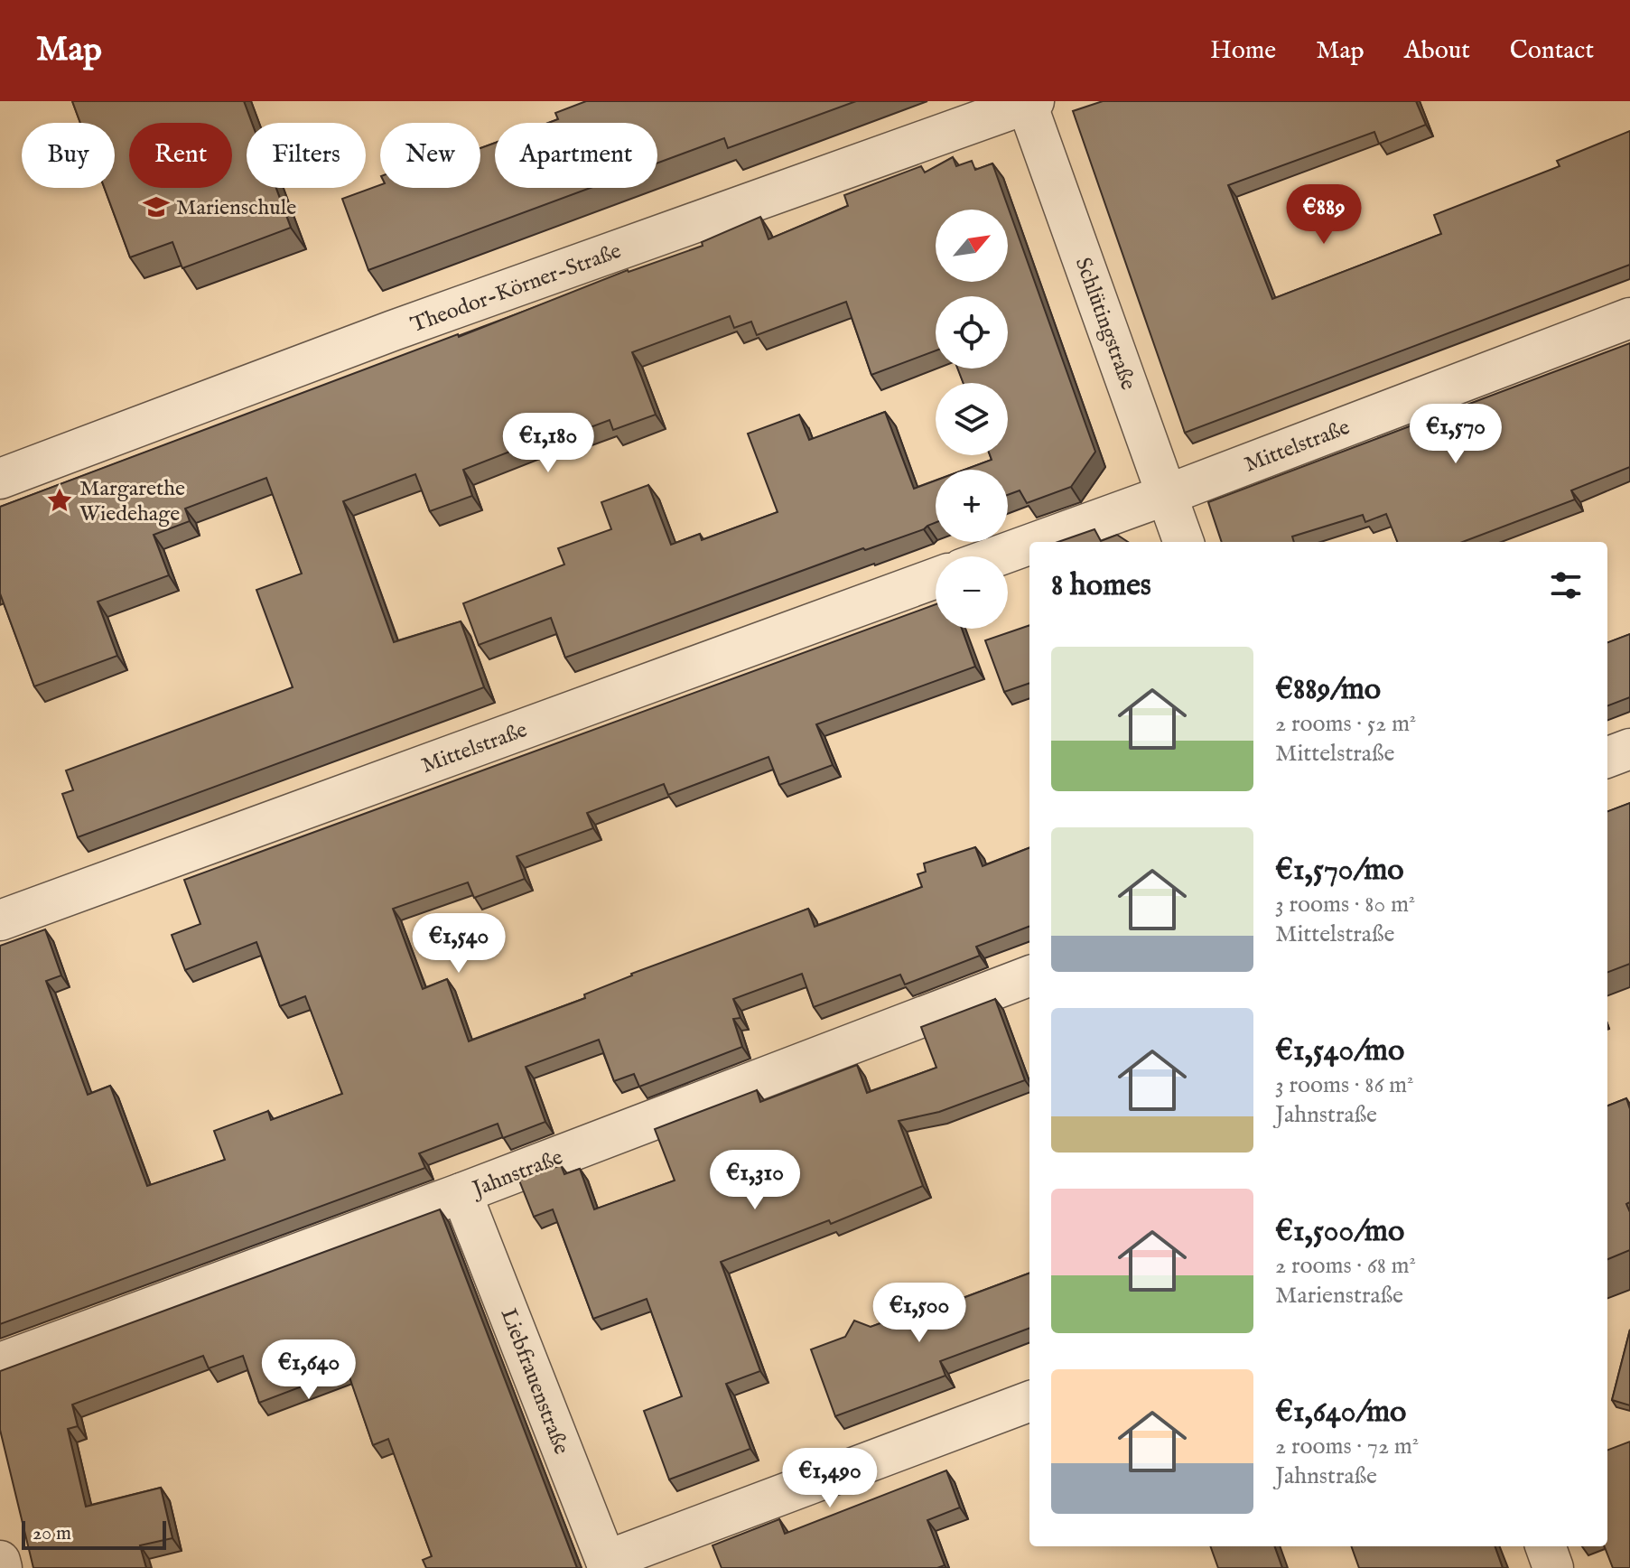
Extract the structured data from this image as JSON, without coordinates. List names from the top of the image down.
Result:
{
  "streets": {
    "street": [
      "Theodor-Körner-Straße",
      "Schlütingstraße",
      "Mittelstraße",
      "Jahnstraße",
      "Liebfrauenstraße"
    ]
  },
  "crossings": [
    ["Theodor-Körner-Straße", "Schlütingstraße"],
    ["Schlütingstraße", "Mittelstraße"],
    ["Jahnstraße", "Liebfrauenstraße"]
  ],
  "places": {
    "school or university": ["Marienschule"],
    "place": ["Margarethe Wiedehage"]
  },
  "scale_bar": "20 m",
  "north": "top right",
  "page": {
    "header": "Map",
    "nav": [
      "Home",
      "Map",
      "About",
      "Contact"
    ],
    "chip": [
      "Buy",
      "Rent",
      "Filters",
      "New",
      "Apartment"
    ],
    "price": [
      "€889",
      "€1,570",
      "€1,180",
      "€1,540",
      "€1,310",
      "€1,500",
      "€1,640",
      "€1,490"
    ],
    "map_buttons": ["+", "−"],
    "heading": "8 homes",
    "list": [
      {
        "name": "€889/mo",
        "note": "2 rooms · 52 m² · Mittelstraße"
      },
      {
        "name": "€1,570/mo",
        "note": "3 rooms · 80 m² · Mittelstraße"
      },
      {
        "name": "€1,540/mo",
        "note": "3 rooms · 86 m² · Jahnstraße"
      },
      {
        "name": "€1,500/mo",
        "note": "2 rooms · 68 m² · Marienstraße"
      },
      {
        "name": "€1,640/mo",
        "note": "2 rooms · 72 m² · Jahnstraße"
      }
    ],
    "scale": "20 m"
  }
}
